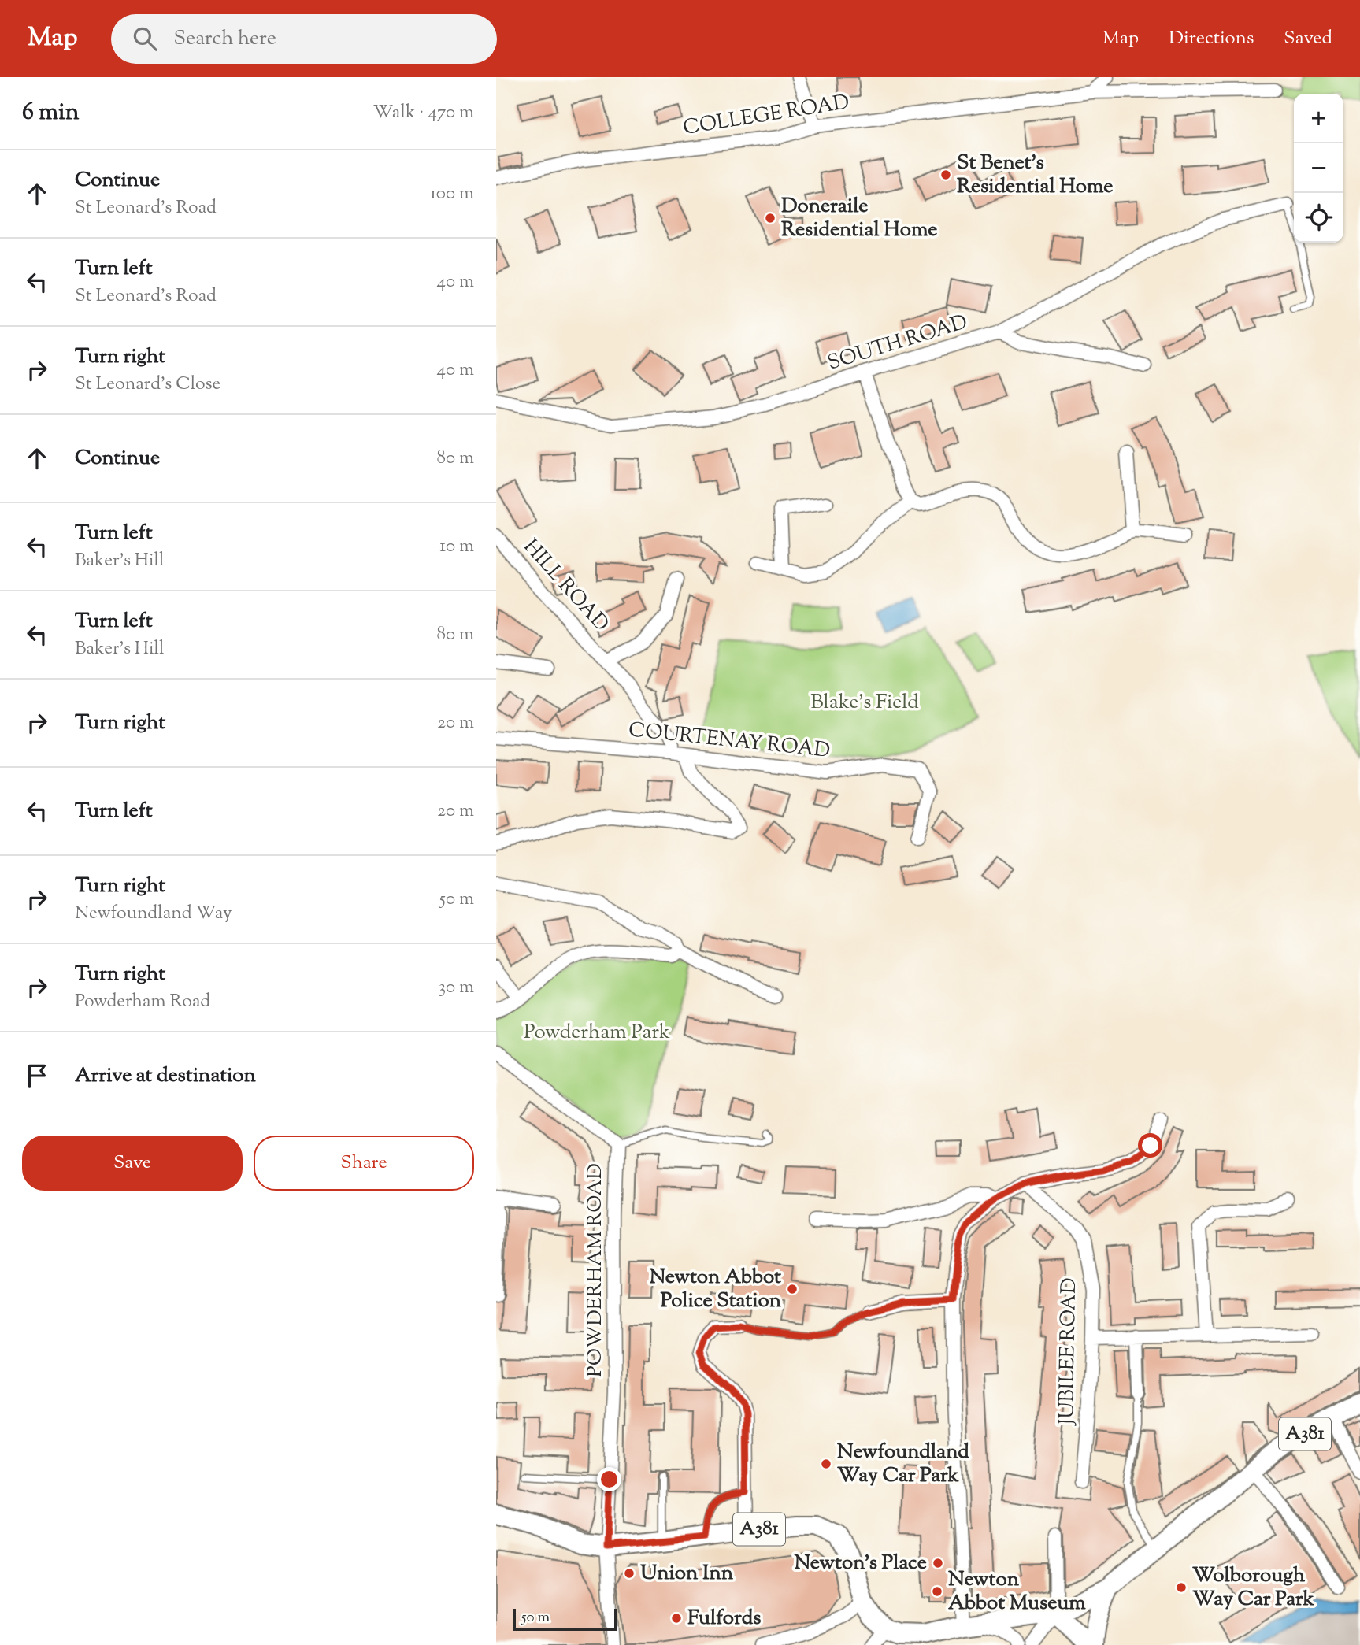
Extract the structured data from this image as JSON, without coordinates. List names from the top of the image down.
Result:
{
  "streets": {
    "main road": ["A381"],
    "street": [
      "COLLEGE ROAD",
      "SOUTH ROAD",
      "HILL ROAD",
      "COURTENAY ROAD",
      "POWDERHAM ROAD",
      "JUBILEE ROAD"
    ]
  },
  "crossings": [
    ["HILL ROAD", "COURTENAY ROAD"],
    ["POWDERHAM ROAD", "A381"]
  ],
  "parks": ["Blake's Field", "Powderham Park"],
  "places": [
    "St Benet's Residential Home",
    "Doneraile Residential Home",
    "Newton Abbot Police Station",
    "Newfoundland Way Car Park",
    "Newton's Place",
    "Union Inn",
    "Wolborough Way Car Park",
    "Newton Abbot Museum",
    "Fulfords"
  ],
  "scale_bar": "50 m",
  "page": {
    "header": "Map",
    "search": "Search here",
    "nav": ["Map", "Directions", "Saved"],
    "heading": ["6 min", "Walk · 470 m"],
    "map_buttons": ["+", "−"],
    "list": [
      ["Continue", "St Leonard's Road", "100 m"],
      ["Turn left", "St Leonard's Road", "40 m"],
      ["Turn right", "St Leonard's Close", "40 m"],
      ["Continue", "80 m"],
      ["Turn left", "Baker's Hill", "10 m"],
      ["Turn left", "Baker's Hill", "80 m"],
      ["Turn right", "20 m"],
      ["Turn left", "20 m"],
      ["Turn right", "Newfoundland Way", "50 m"],
      ["Turn right", "Powderham Road", "30 m"],
      "Arrive at destination"
    ],
    "buttons": ["Save", "Share"],
    "scale": "50 m"
  }
}
